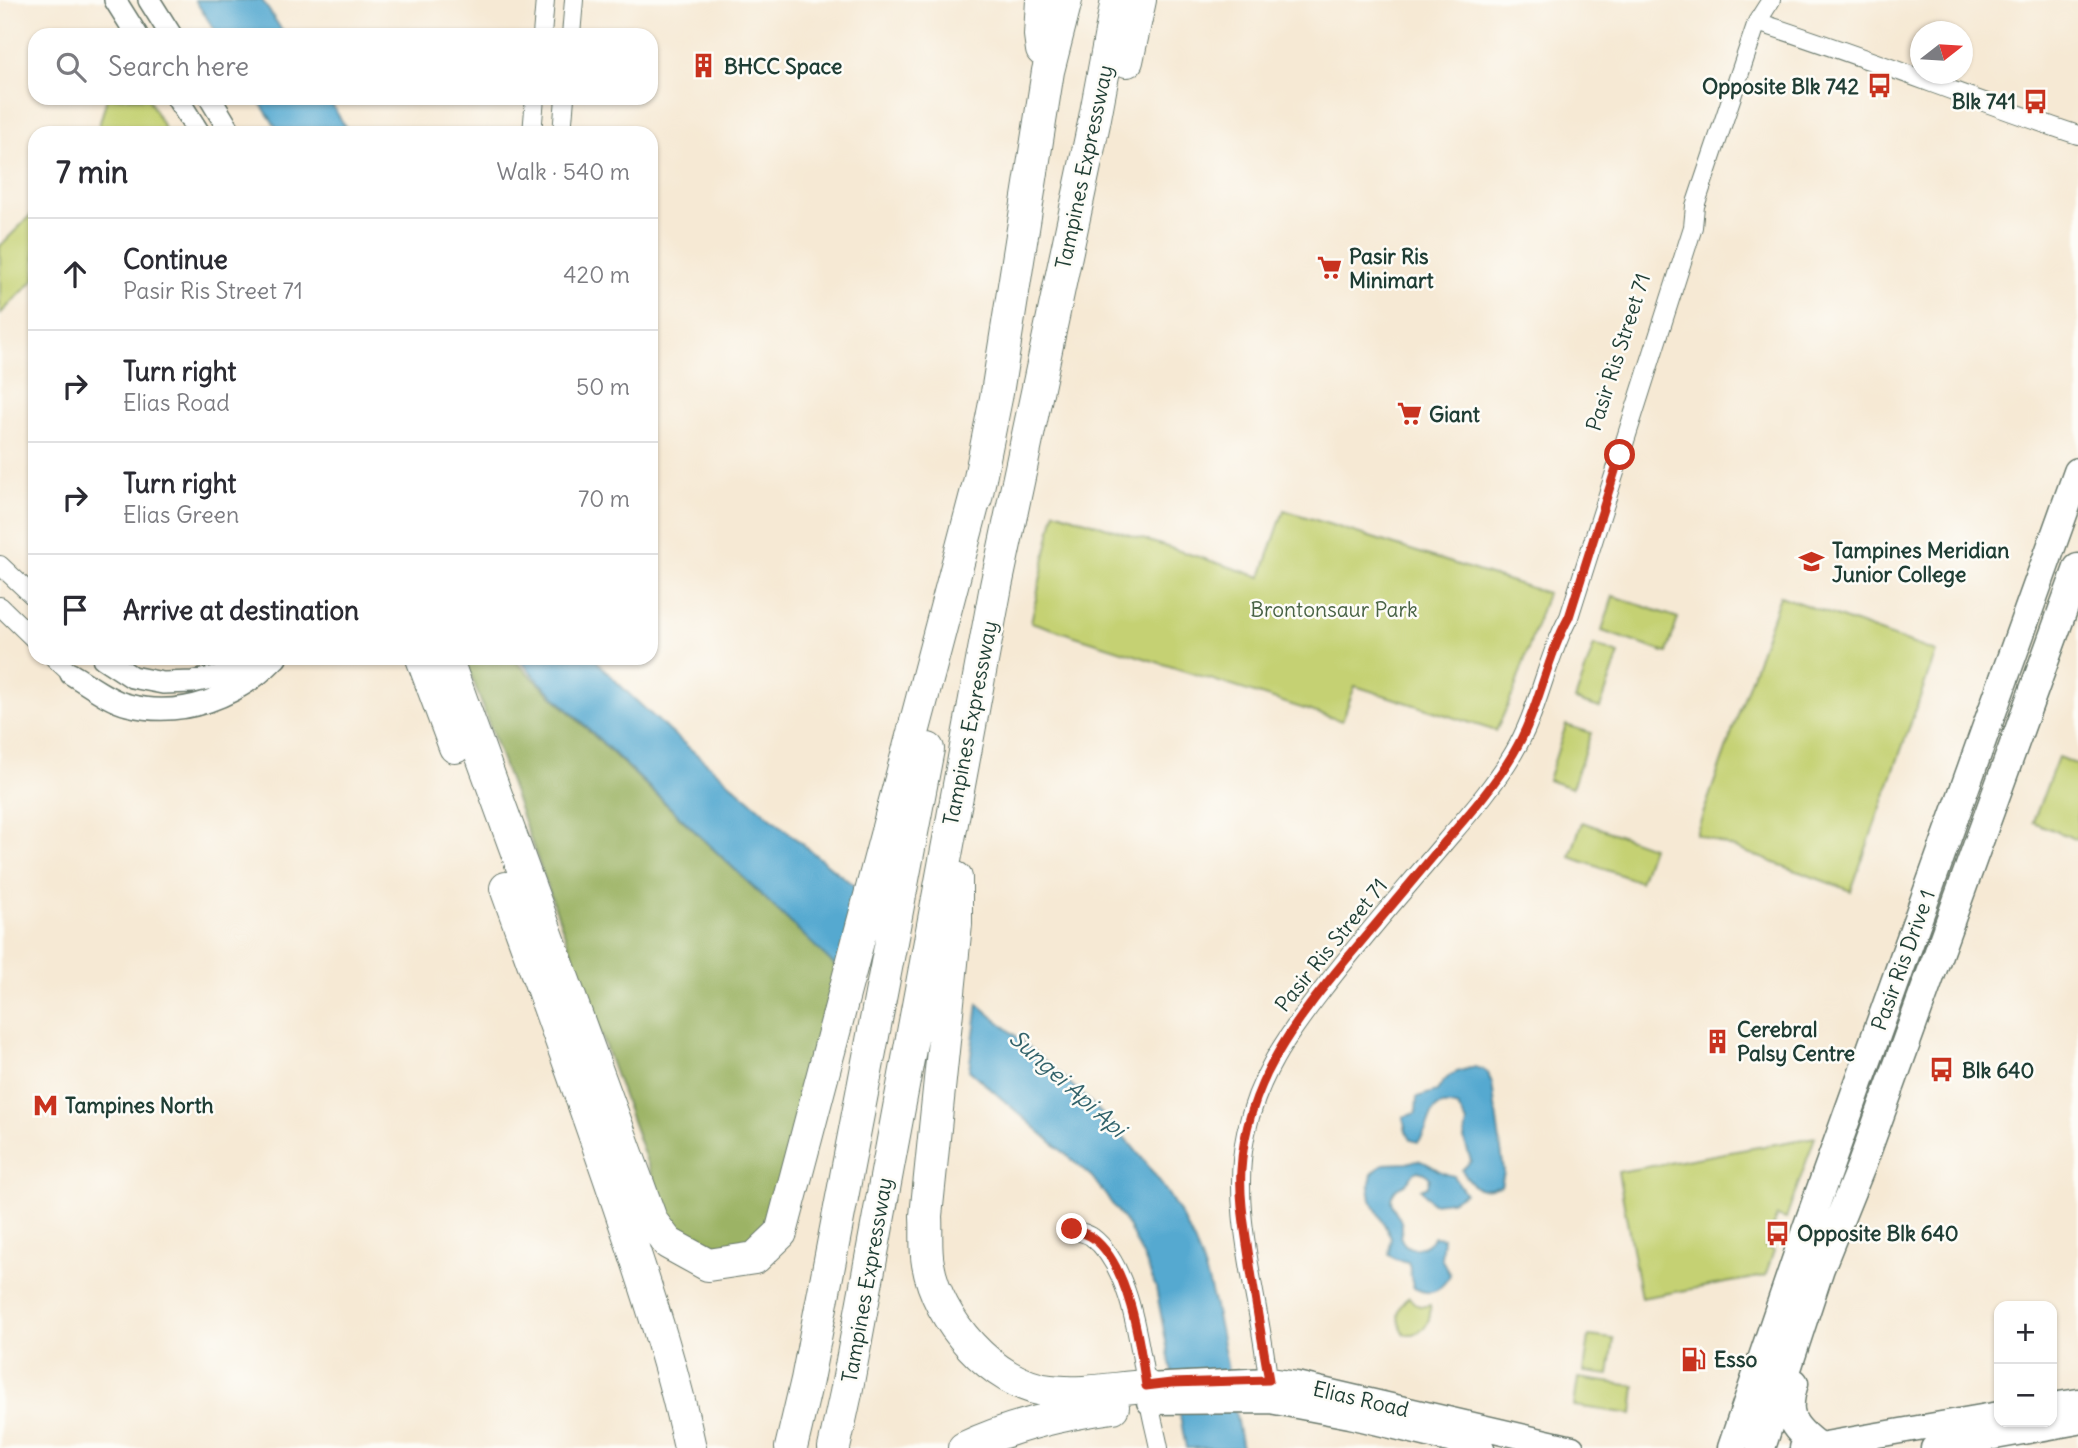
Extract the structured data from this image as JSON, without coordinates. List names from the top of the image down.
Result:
{
  "streets": {
    "highway": ["Tampines Expressway"],
    "main road": ["Pasir Ris Drive 1", "Elias Road"],
    "street": ["Pasir Ris Street 71"]
  },
  "crossings": [
    ["Pasir Ris Street 71", "Elias Road"]
  ],
  "water": ["Sungei Api Api"],
  "parks": ["Brontonsaur Park"],
  "places": {
    "building": ["BHCC Space", "Cerebral Palsy Centre"],
    "bus stop": [
      "Opposite Blk 742",
      "Blk 741",
      "Blk 640",
      "Opposite Blk 640"
    ],
    "supermarket": ["Pasir Ris Minimart", "Giant"],
    "school or university": ["Tampines Meridian Junior College"],
    "metro station": ["Tampines North"],
    "fuel station": ["Esso"]
  },
  "north": "right",
  "page": {
    "search": "Search here",
    "heading": ["7 min", "Walk · 540 m"],
    "list": [
      ["Continue", "Pasir Ris Street 71", "420 m"],
      ["Turn right", "Elias Road", "50 m"],
      ["Turn right", "Elias Green", "70 m"],
      "Arrive at destination"
    ],
    "map_buttons": ["+", "−"]
  }
}
